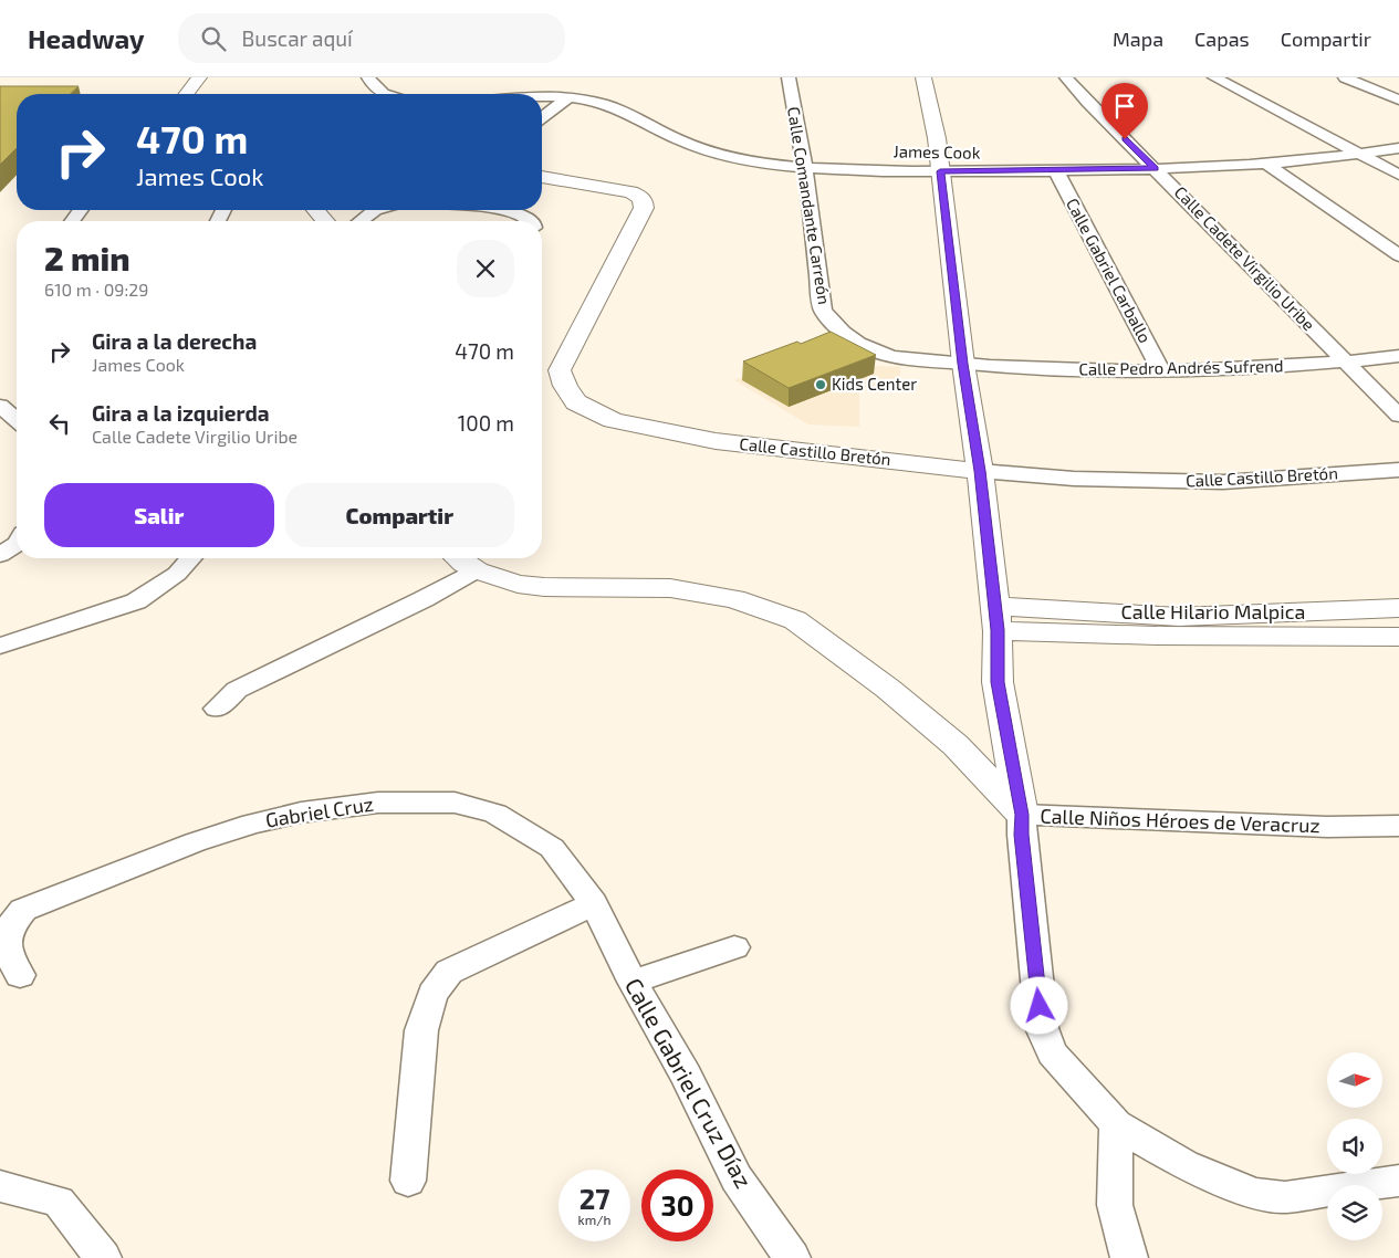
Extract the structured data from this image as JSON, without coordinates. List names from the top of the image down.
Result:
{
  "streets": {
    "street": [
      "James Cook",
      "Calle Comandante Carreón",
      "Calle Cadete Virgilio Uribe",
      "Calle Gabriel Carballo",
      "Calle Pedro Andrés Sufrend",
      "Calle Castillo Bretón",
      "Calle Hilario Malpica",
      "Gabriel Cruz",
      "Calle Niños Héroes de Veracruz",
      "Calle Gabriel Cruz Díaz"
    ]
  },
  "crossings": [
    ["James Cook", "Calle Comandante Carreón"],
    ["James Cook", "Calle Cadete Virgilio Uribe"],
    ["James Cook", "Calle Gabriel Carballo"],
    ["Calle Comandante Carreón", "Calle Pedro Andrés Sufrend"],
    ["Calle Cadete Virgilio Uribe", "Calle Pedro Andrés Sufrend"],
    ["Calle Gabriel Carballo", "Calle Pedro Andrés Sufrend"],
    ["Gabriel Cruz", "Calle Gabriel Cruz Díaz"]
  ],
  "places": ["Kids Center"],
  "north": "right",
  "page": {
    "header": "Headway",
    "search": "Buscar aquí",
    "nav": ["Mapa", "Capas", "Compartir"],
    "turn": ["470 m", "James Cook"],
    "heading": ["2 min", "610 m · 09:29"],
    "list": [
      {
        "name": "Gira a la derecha",
        "note": "James Cook",
        "value": "470 m"
      },
      {
        "name": "Gira a la izquierda",
        "note": "Calle Cadete Virgilio Uribe",
        "value": "100 m"
      }
    ],
    "buttons": ["Salir", "Compartir"],
    "speed": "27 km/h",
    "limit": "30"
  }
}
